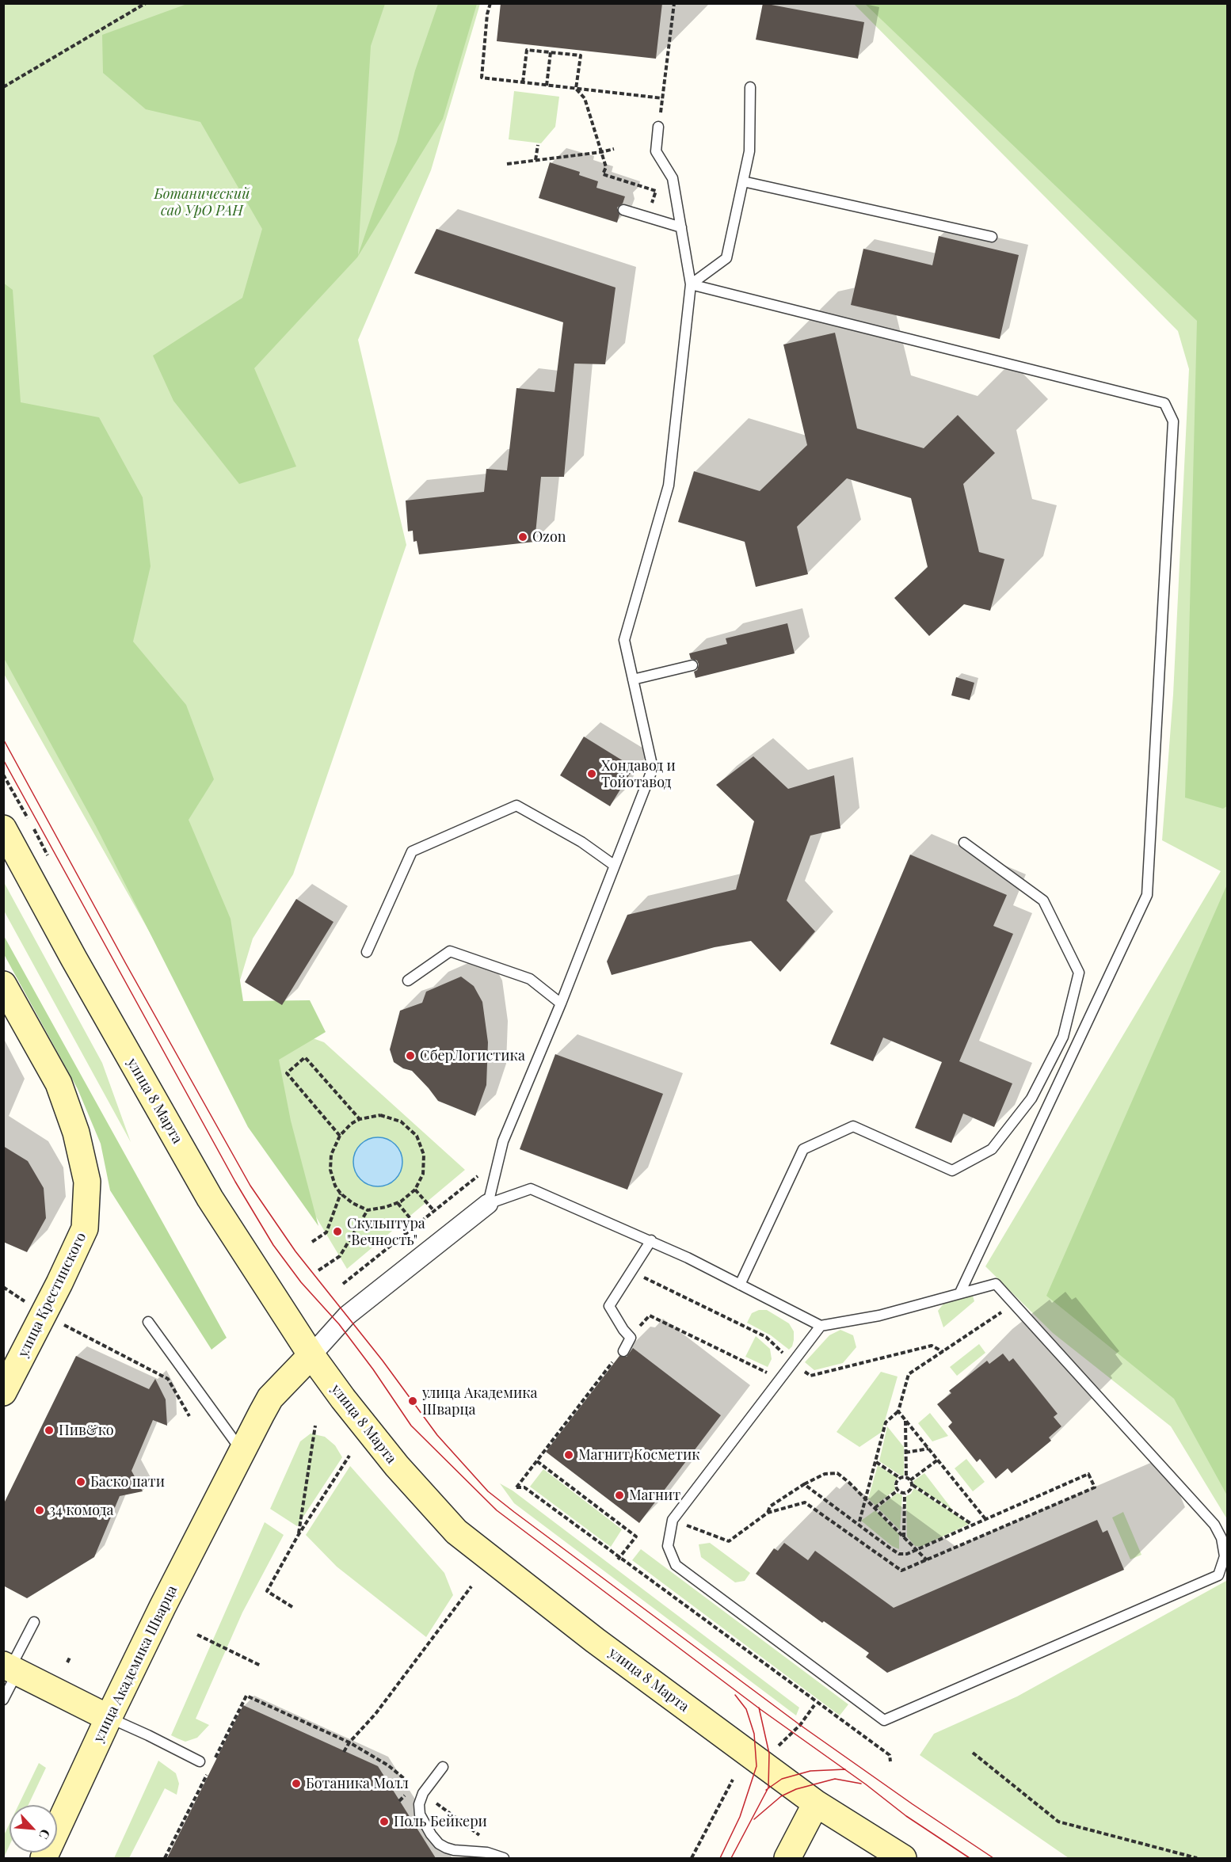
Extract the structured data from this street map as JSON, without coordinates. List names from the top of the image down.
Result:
{
  "streets": {
    "main road": ["улица 8 Марта", "улица Крестинского", "улица Академика Шварца"]
  },
  "crossings": [
    ["улица 8 Марта", "улица Академика Шварца"]
  ],
  "parks": ["Ботанический сад УрО РАН"],
  "places": [
    "Ozon",
    "Хондавод и Тойотавод",
    "СберЛогистика",
    "Скульптура \"Вечность\"",
    "улица Академика Шварца",
    "Пив&ко",
    "Магнит Косметик",
    "Баско пати",
    "Магнит",
    "34 комода",
    "Ботаника Молл",
    "Поль Бейкери"
  ],
  "north": "bottom right"
}
